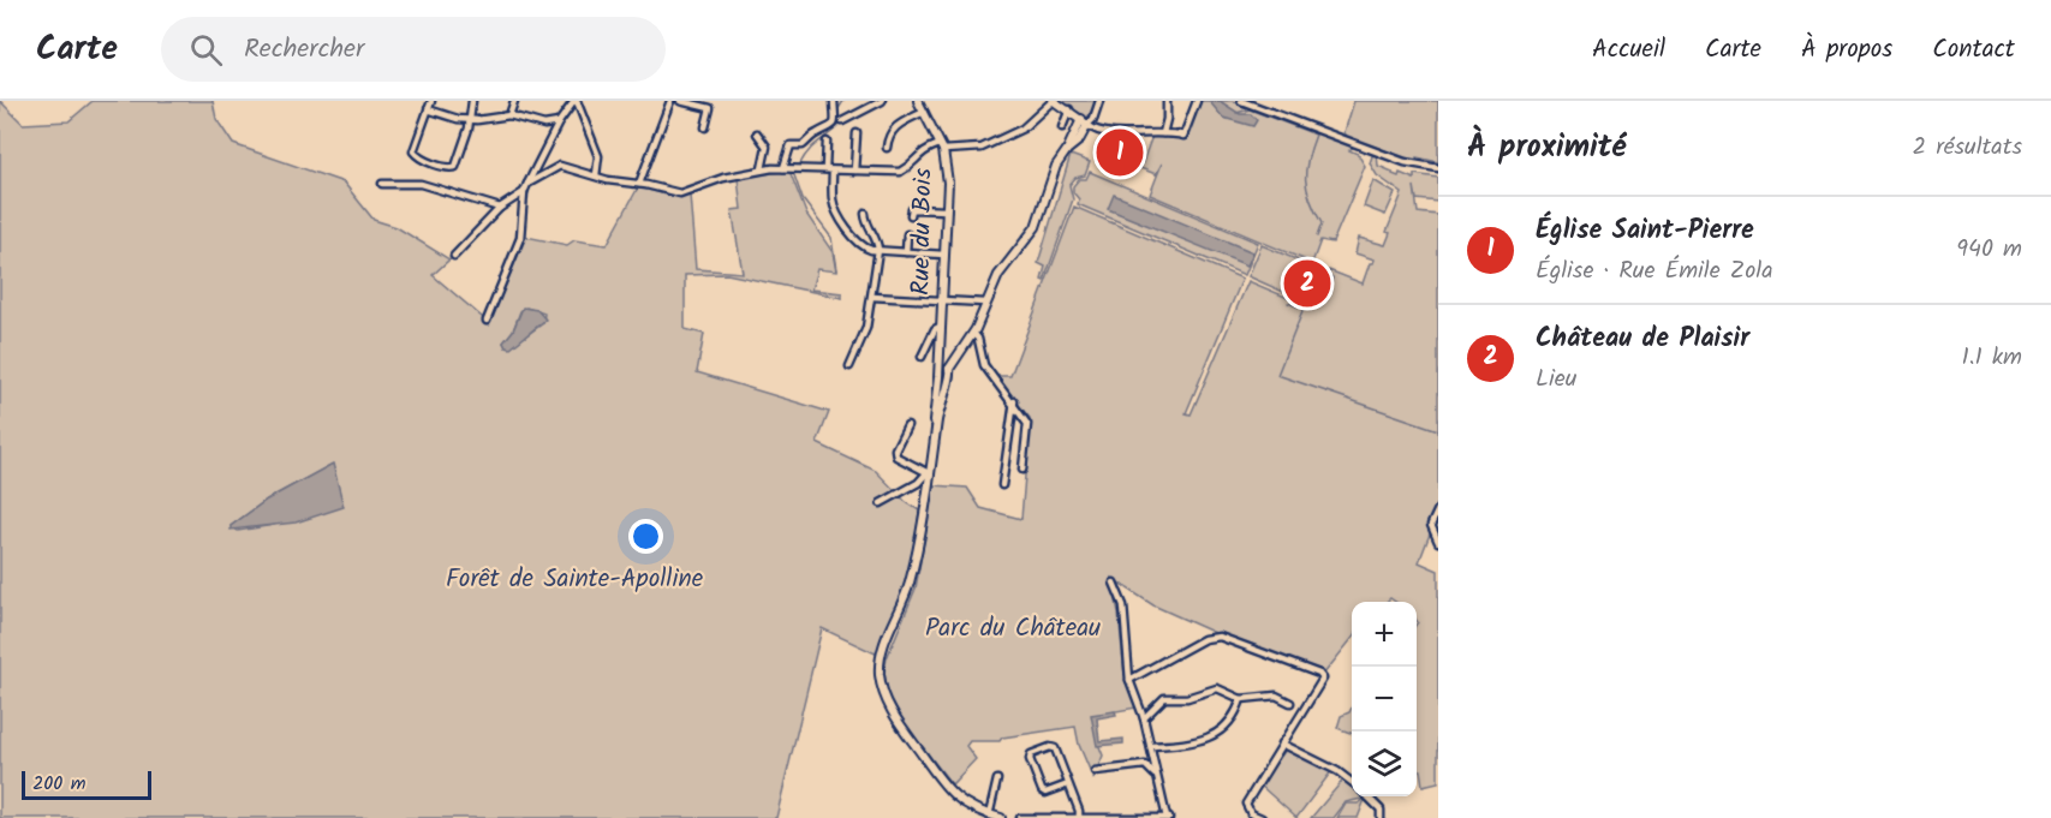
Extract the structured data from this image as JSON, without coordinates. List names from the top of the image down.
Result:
{
  "streets": {
    "street": ["Rue du Bois"]
  },
  "parks": ["Forêt de Sainte-Apolline", "Parc du Château"],
  "scale_bar": "200 m",
  "page": {
    "header": "Carte",
    "search": "Rechercher",
    "nav": [
      "Accueil",
      "Carte",
      "À propos",
      "Contact"
    ],
    "heading": ["À proximité", "2 résultats"],
    "pins": ["1", "2"],
    "list": [
      {
        "mark": "1",
        "name": "Église Saint-Pierre",
        "note": "Église · Rue Émile Zola",
        "value": "940 m"
      },
      {
        "mark": "2",
        "name": "Château de Plaisir",
        "note": "Lieu",
        "value": "1.1 km"
      }
    ],
    "map_buttons": ["+", "−"],
    "scale": "200 m"
  }
}
